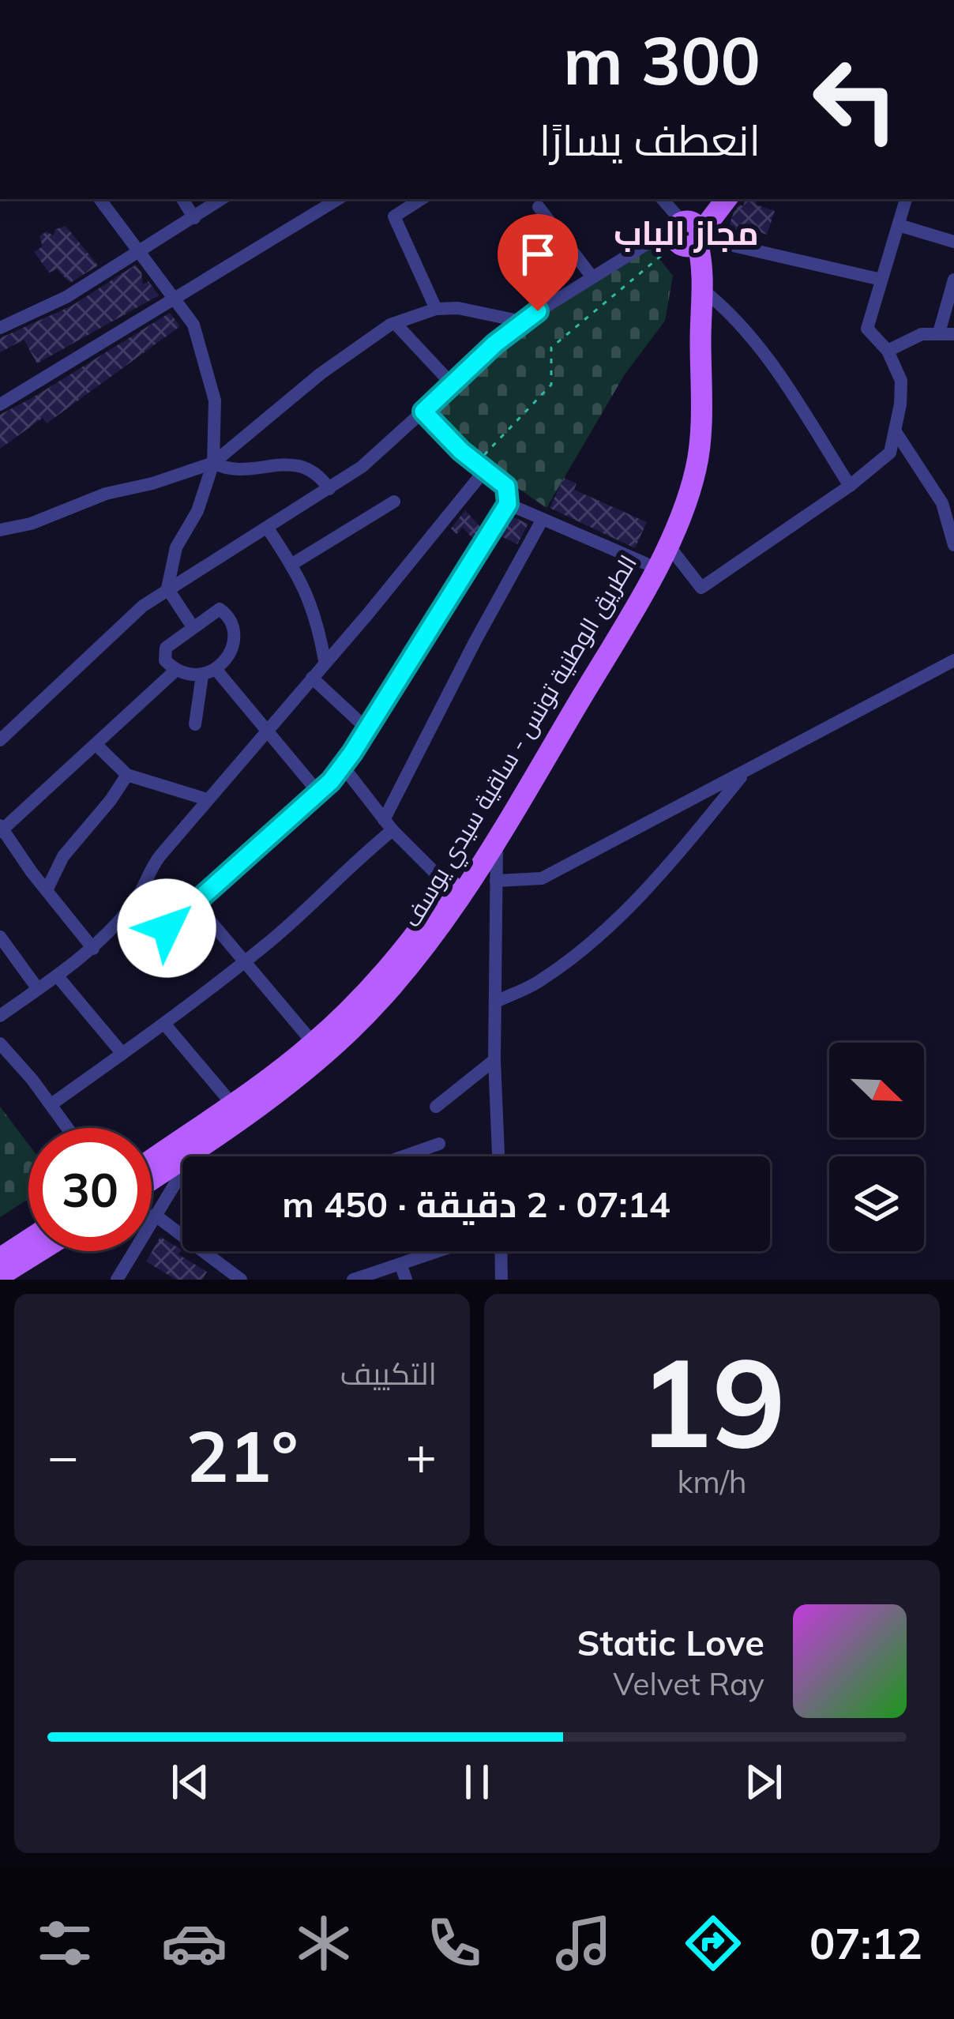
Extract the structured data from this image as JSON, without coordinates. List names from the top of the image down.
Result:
{
  "streets": {
    "main road": ["الطريق الوطنية تونس - ساقية سيدي يوسف"]
  },
  "districts": ["مجاز الباب"],
  "north": "bottom right",
  "page": {
    "turn": ["300 m", "انعطف يسارًا"],
    "limit": "30",
    "trip": "07:14 · 2 دقيقة · 450 m",
    "tile": [
      ["19", "km/h"],
      "التكييف"
    ],
    "heat": ["−", "21°", "+"],
    "song": ["Static Love", "Velvet Ray"],
    "tabs": "07:12"
  }
}
